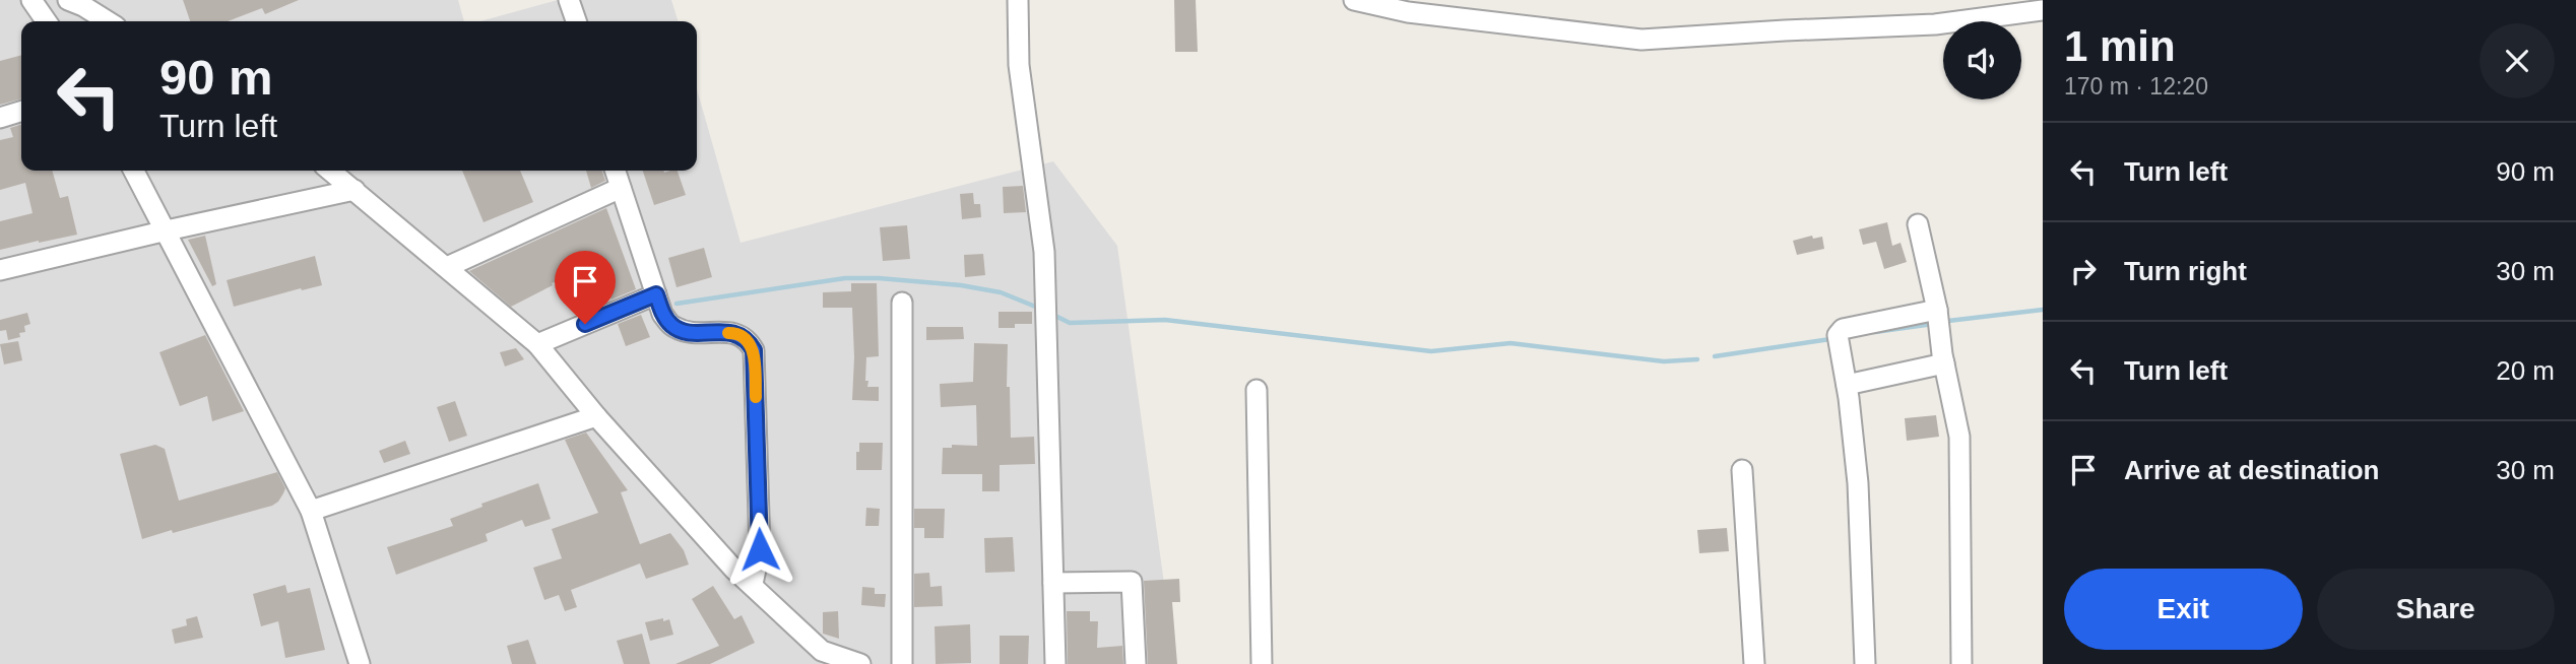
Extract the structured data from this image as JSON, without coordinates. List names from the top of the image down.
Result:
{
  "page": {
    "heading": ["1 min", "170 m · 12:20"],
    "turn": ["90 m", "Turn left"],
    "list": [
      {
        "name": "Turn left",
        "value": "90 m"
      },
      {
        "name": "Turn right",
        "value": "30 m"
      },
      {
        "name": "Turn left",
        "value": "20 m"
      },
      {
        "name": "Arrive at destination",
        "value": "30 m"
      }
    ],
    "buttons": ["Exit", "Share"]
  }
}
